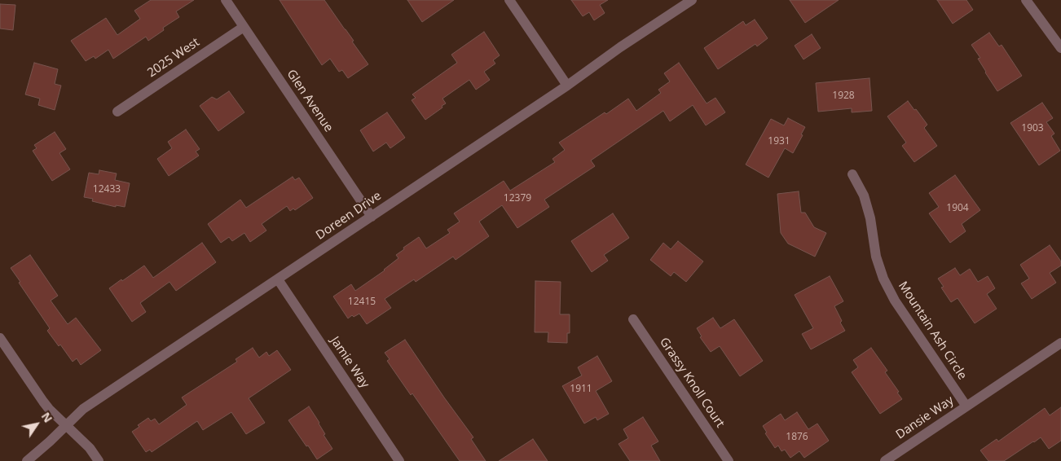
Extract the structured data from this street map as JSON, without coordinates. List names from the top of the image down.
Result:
{
  "streets": {
    "street": [
      "2025 West",
      "Glen Avenue",
      "Doreen Drive",
      "Mountain Ash Circle",
      "Jamie Way",
      "Grassy Knoll Court",
      "Dansie Way"
    ]
  },
  "crossings": [
    ["2025 West", "Glen Avenue"],
    ["Glen Avenue", "Doreen Drive"],
    ["Doreen Drive", "Jamie Way"],
    ["Mountain Ash Circle", "Dansie Way"]
  ],
  "house_numbers": [
    "1928",
    "1903",
    "1931",
    "12433",
    "12379",
    "1904",
    "12415",
    "1911",
    "1876"
  ],
  "north": "top right"
}
